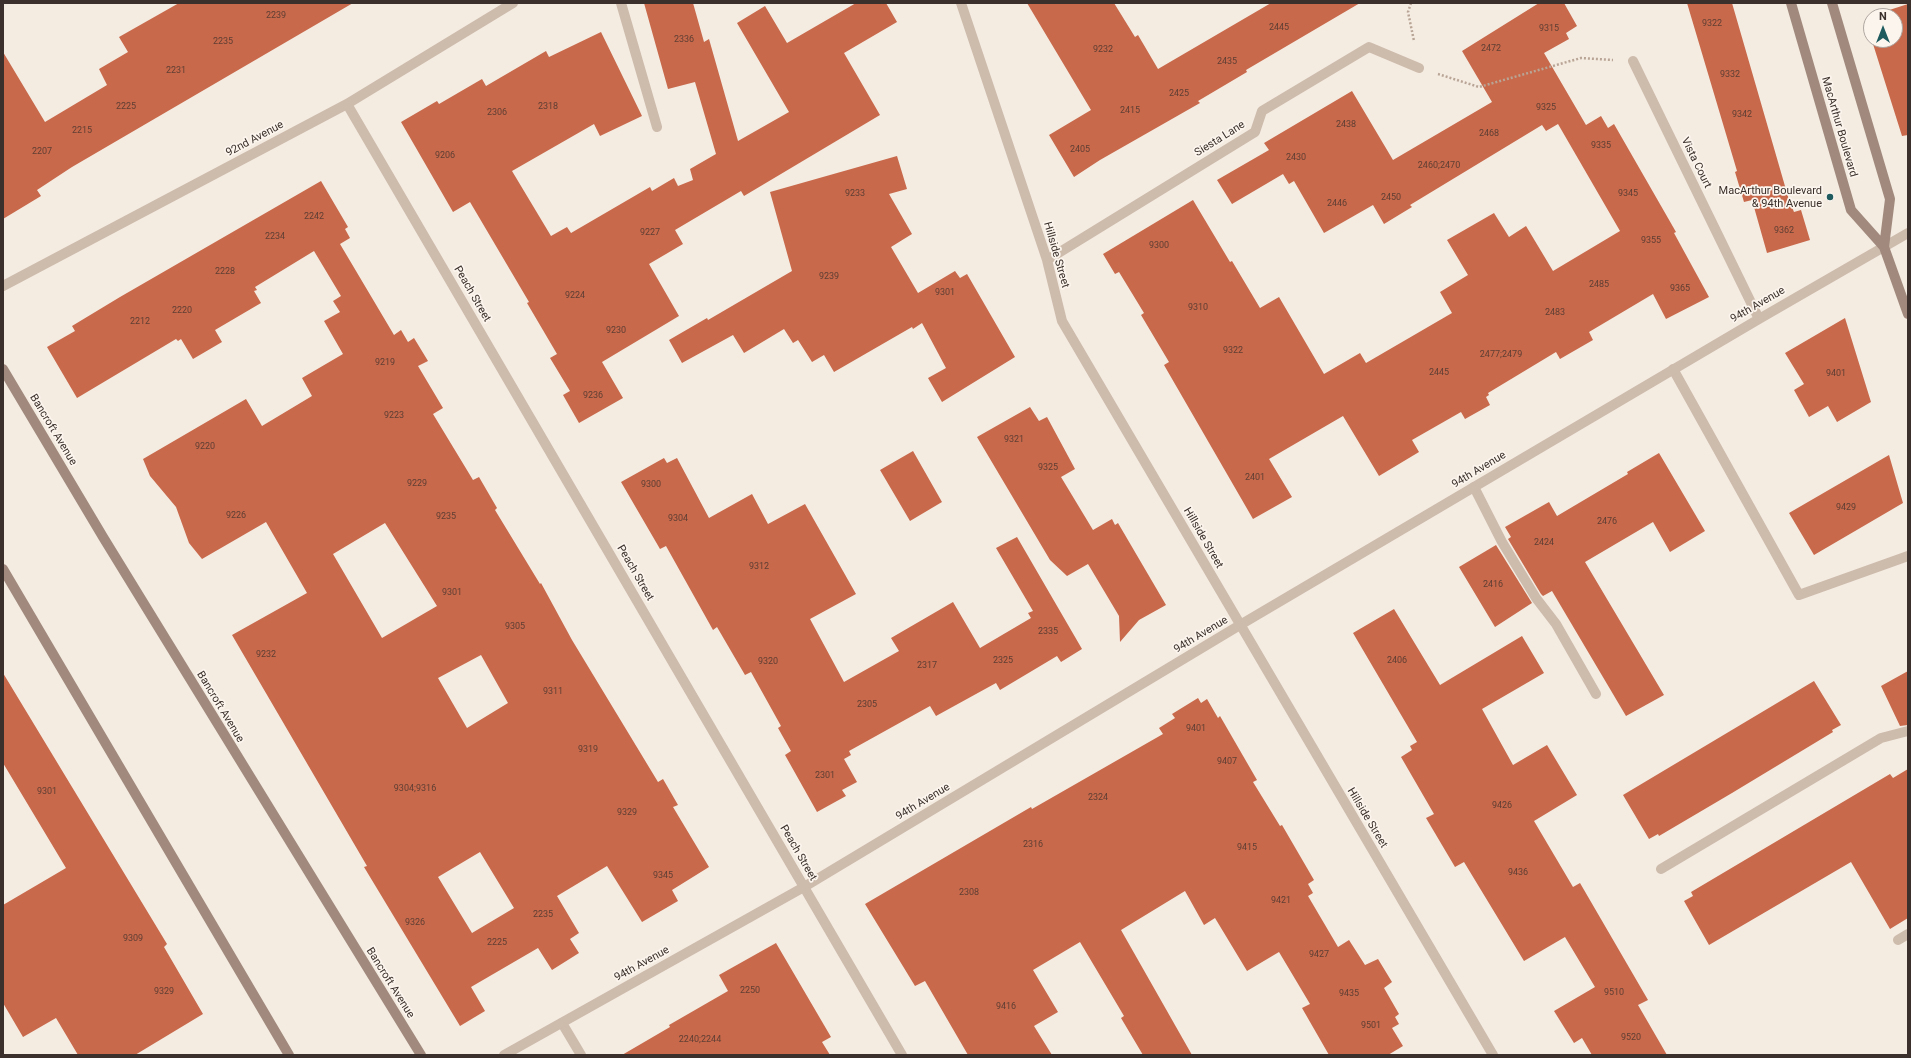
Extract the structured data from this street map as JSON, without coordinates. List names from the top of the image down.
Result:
{
  "streets": {
    "main road": ["MacArthur Boulevard", "Bancroft Avenue"],
    "street": [
      "92nd Avenue",
      "Siesta Lane",
      "Vista Court",
      "Hillside Street",
      "Peach Street",
      "94th Avenue"
    ]
  },
  "crossings": [
    ["MacArthur Boulevard", "94th Avenue"],
    ["92nd Avenue", "Peach Street"],
    ["Siesta Lane", "Hillside Street"],
    ["Vista Court", "94th Avenue"],
    ["Hillside Street", "94th Avenue"],
    ["Peach Street", "94th Avenue"]
  ],
  "places": ["MacArthur Boulevard & 94th Avenue"],
  "house_numbers": [
    "2239",
    "9322",
    "2445",
    "9315",
    "2336",
    "2235",
    "2472",
    "9232",
    "2435",
    "2231",
    "9332",
    "2425",
    "2225",
    "2318",
    "9325",
    "2415",
    "2306",
    "9342",
    "2438",
    "2215",
    "2468",
    "9335",
    "2405",
    "2207",
    "9206",
    "2430",
    "2460;2470",
    "9233",
    "9345",
    "2450",
    "2446",
    "2242",
    "9362",
    "9227",
    "2234",
    "9355",
    "9300",
    "2228",
    "9239",
    "2485",
    "9365",
    "9301",
    "9224",
    "9310",
    "2220",
    "2483",
    "2212",
    "9230",
    "9322",
    "2477;2479",
    "9219",
    "2445",
    "9401",
    "9236",
    "9223",
    "9321",
    "9220",
    "9325",
    "2401",
    "9229",
    "9300",
    "9429",
    "9226",
    "9235",
    "9304",
    "2476",
    "2424",
    "9312",
    "2416",
    "9301",
    "9305",
    "2335",
    "9232",
    "2325",
    "2406",
    "9320",
    "2317",
    "9311",
    "2305",
    "9401",
    "9319",
    "9407",
    "2301",
    "9304;9316",
    "9301",
    "2324",
    "9426",
    "9329",
    "2316",
    "9415",
    "9436",
    "9345",
    "2308",
    "9421",
    "2235",
    "9326",
    "9309",
    "2225",
    "9427",
    "2250",
    "9329",
    "9510",
    "9435",
    "9416",
    "9501",
    "9520",
    "2240;2244"
  ],
  "north": "top"
}
